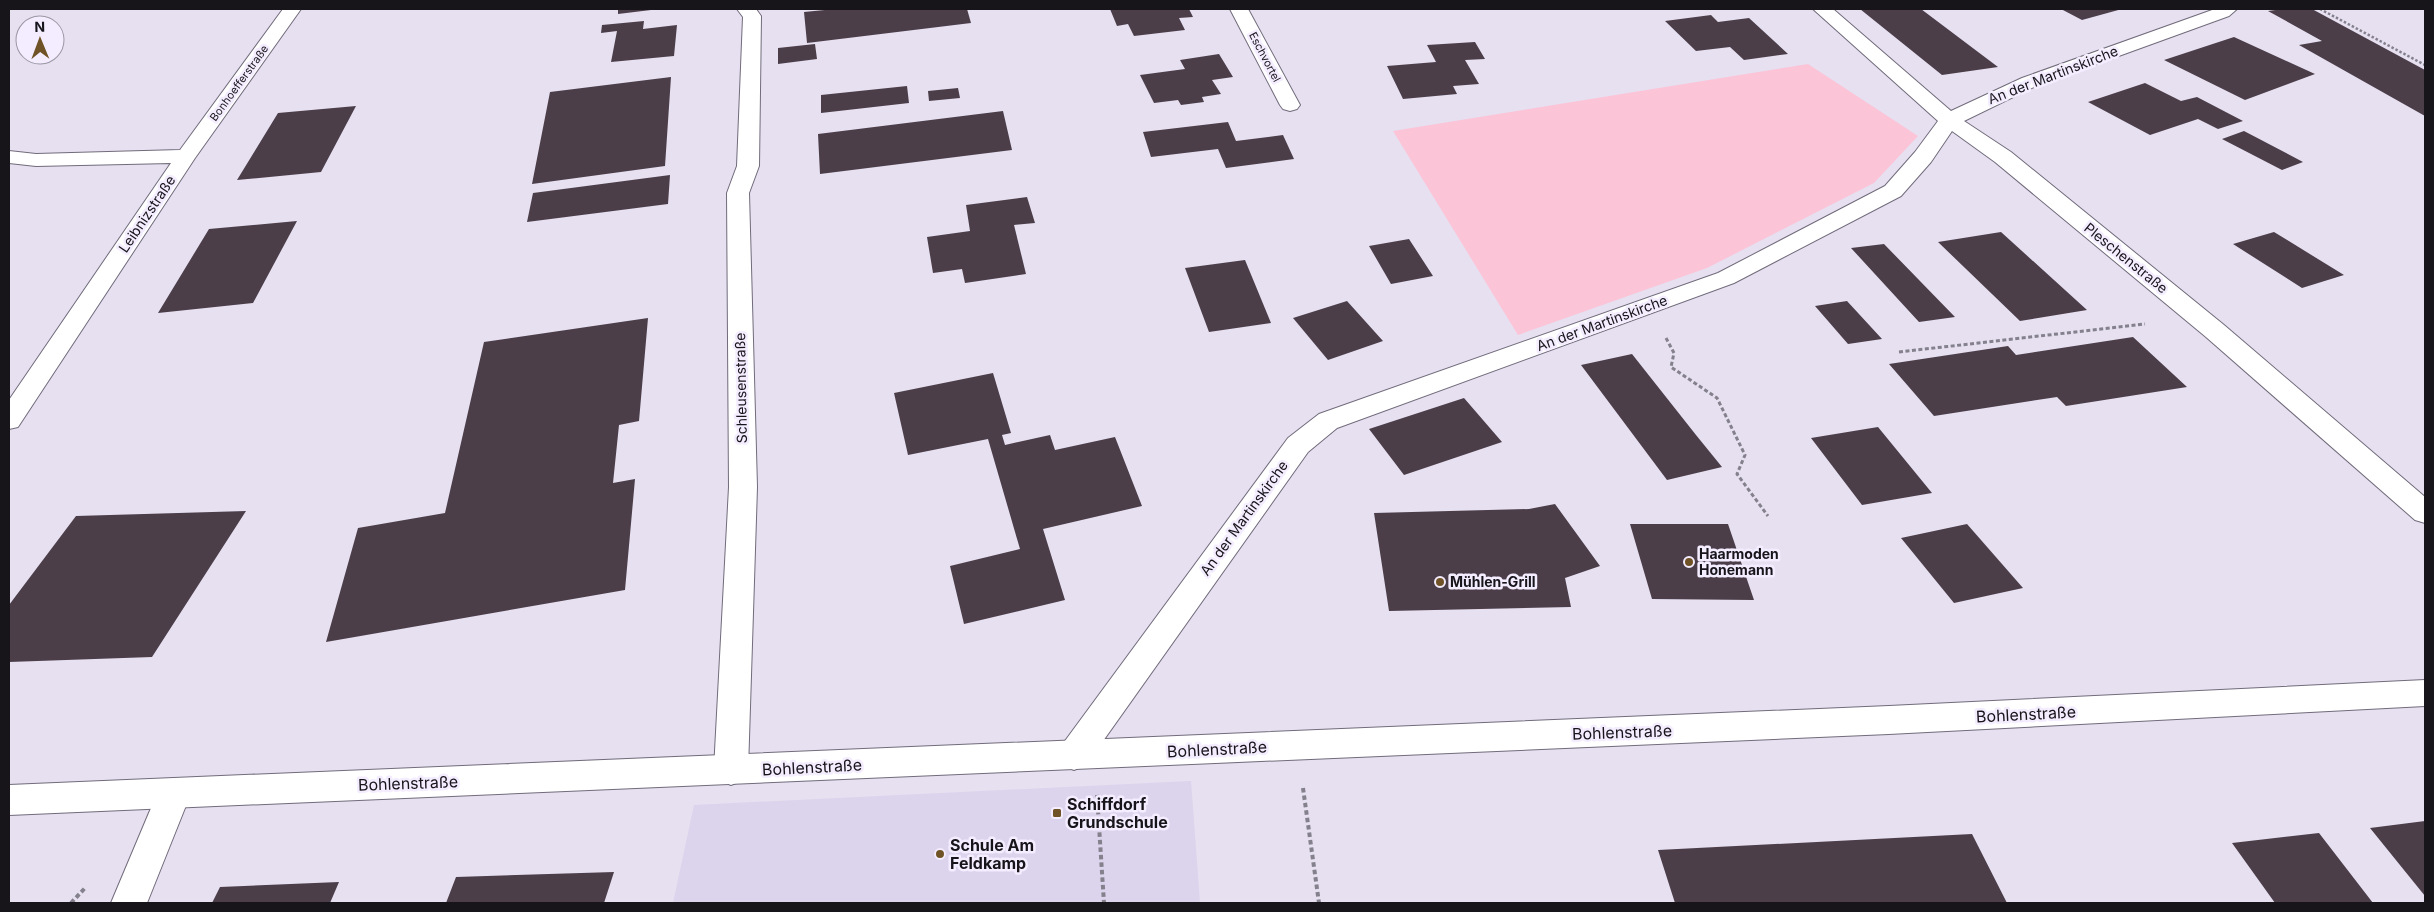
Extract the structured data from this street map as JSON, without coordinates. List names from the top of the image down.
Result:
{
  "streets": {
    "street": [
      "Eschvortel",
      "An der Martinskirche",
      "Bonhoefferstraße",
      "Leibnizstraße",
      "Pleschenstraße",
      "Schleusenstraße",
      "Bohlenstraße"
    ]
  },
  "crossings": [
    ["An der Martinskirche", "Pleschenstraße"],
    ["An der Martinskirche", "Bohlenstraße"],
    ["Bonhoefferstraße", "Leibnizstraße"],
    ["Schleusenstraße", "Bohlenstraße"]
  ],
  "places": {
    "other": ["Haarmoden Honemann", "Mühlen-Grill", "Schule Am Feldkamp"],
    "transit": ["Schiffdorf Grundschule"]
  },
  "north": "top"
}
